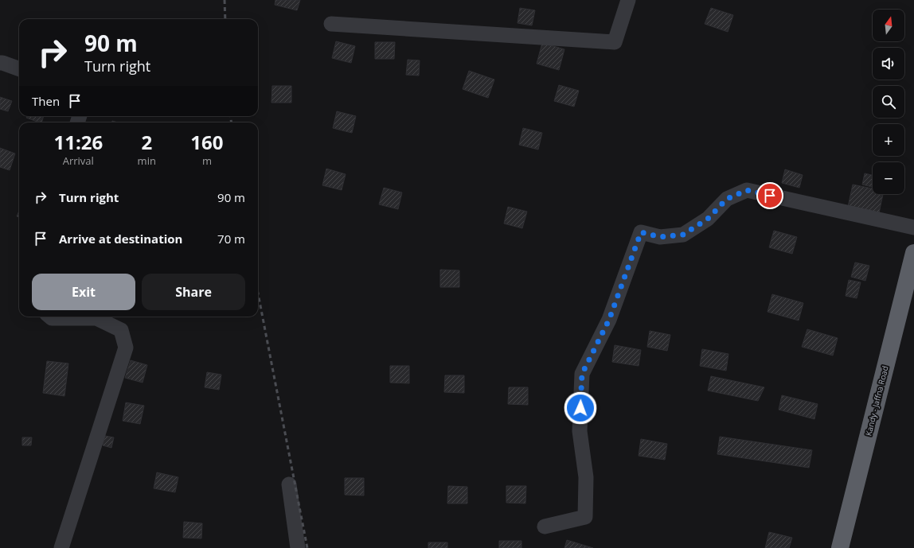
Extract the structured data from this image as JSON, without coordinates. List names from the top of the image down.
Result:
{
  "streets": {
    "highway": ["Kandy - Jaffna Road"]
  },
  "north": "top",
  "page": {
    "map_buttons": ["+", "−"],
    "turn": ["90 m", "Turn right"],
    "then": "Then",
    "eta": [
      "11:26",
      "Arrival",
      "2",
      "min",
      "160",
      "m"
    ],
    "list": [
      {
        "name": "Turn right",
        "value": "90 m"
      },
      {
        "name": "Arrive at destination",
        "value": "70 m"
      }
    ],
    "buttons": ["Exit", "Share"]
  }
}
